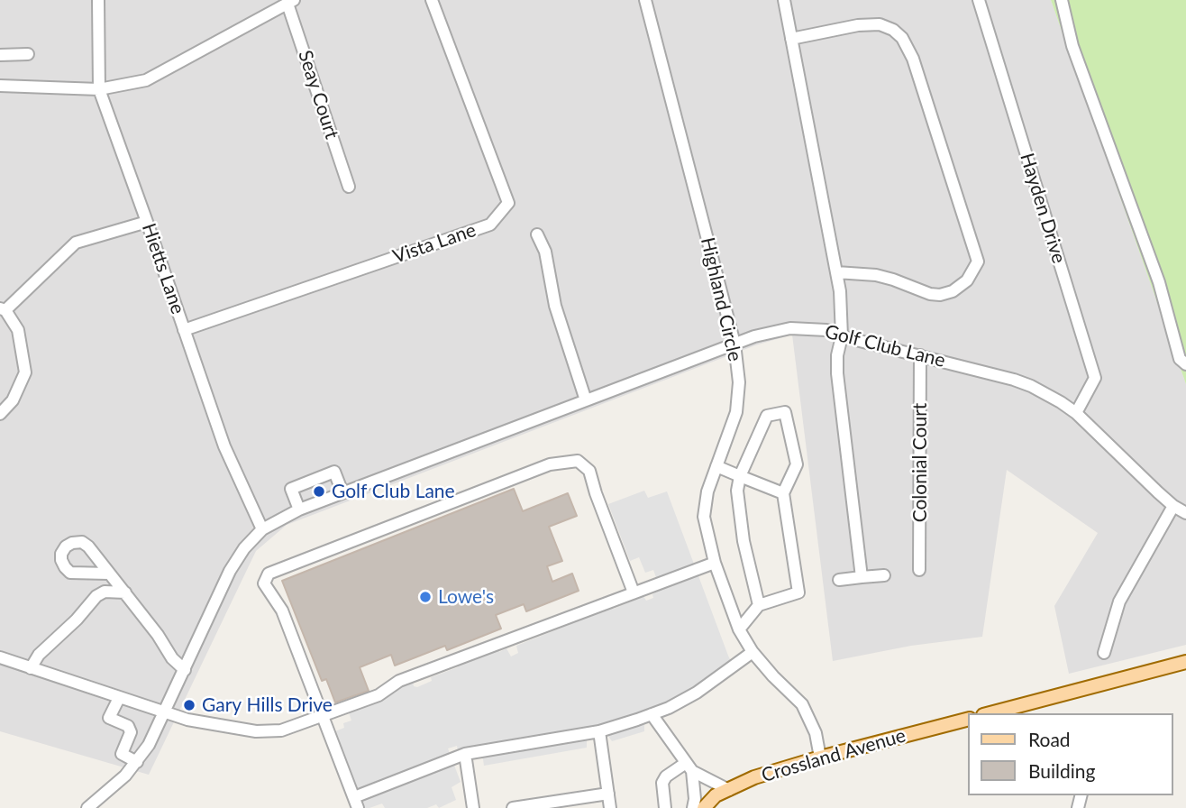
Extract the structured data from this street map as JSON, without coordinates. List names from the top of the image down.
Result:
{
  "streets": {
    "main road": ["Crossland Avenue"],
    "street": [
      "Seay Court",
      "Hayden Drive",
      "Vista Lane",
      "Hietts Lane",
      "Highland Circle",
      "Golf Club Lane",
      "Colonial Court"
    ]
  },
  "crossings": [
    ["Hayden Drive", "Golf Club Lane"],
    ["Vista Lane", "Hietts Lane"],
    ["Hietts Lane", "Golf Club Lane"],
    ["Highland Circle", "Golf Club Lane"],
    ["Highland Circle", "Crossland Avenue"],
    ["Golf Club Lane", "Colonial Court"]
  ],
  "places": ["Golf Club Lane", "Lowe's", "Gary Hills Drive"],
  "legend": ["Road", "Building"]
}
